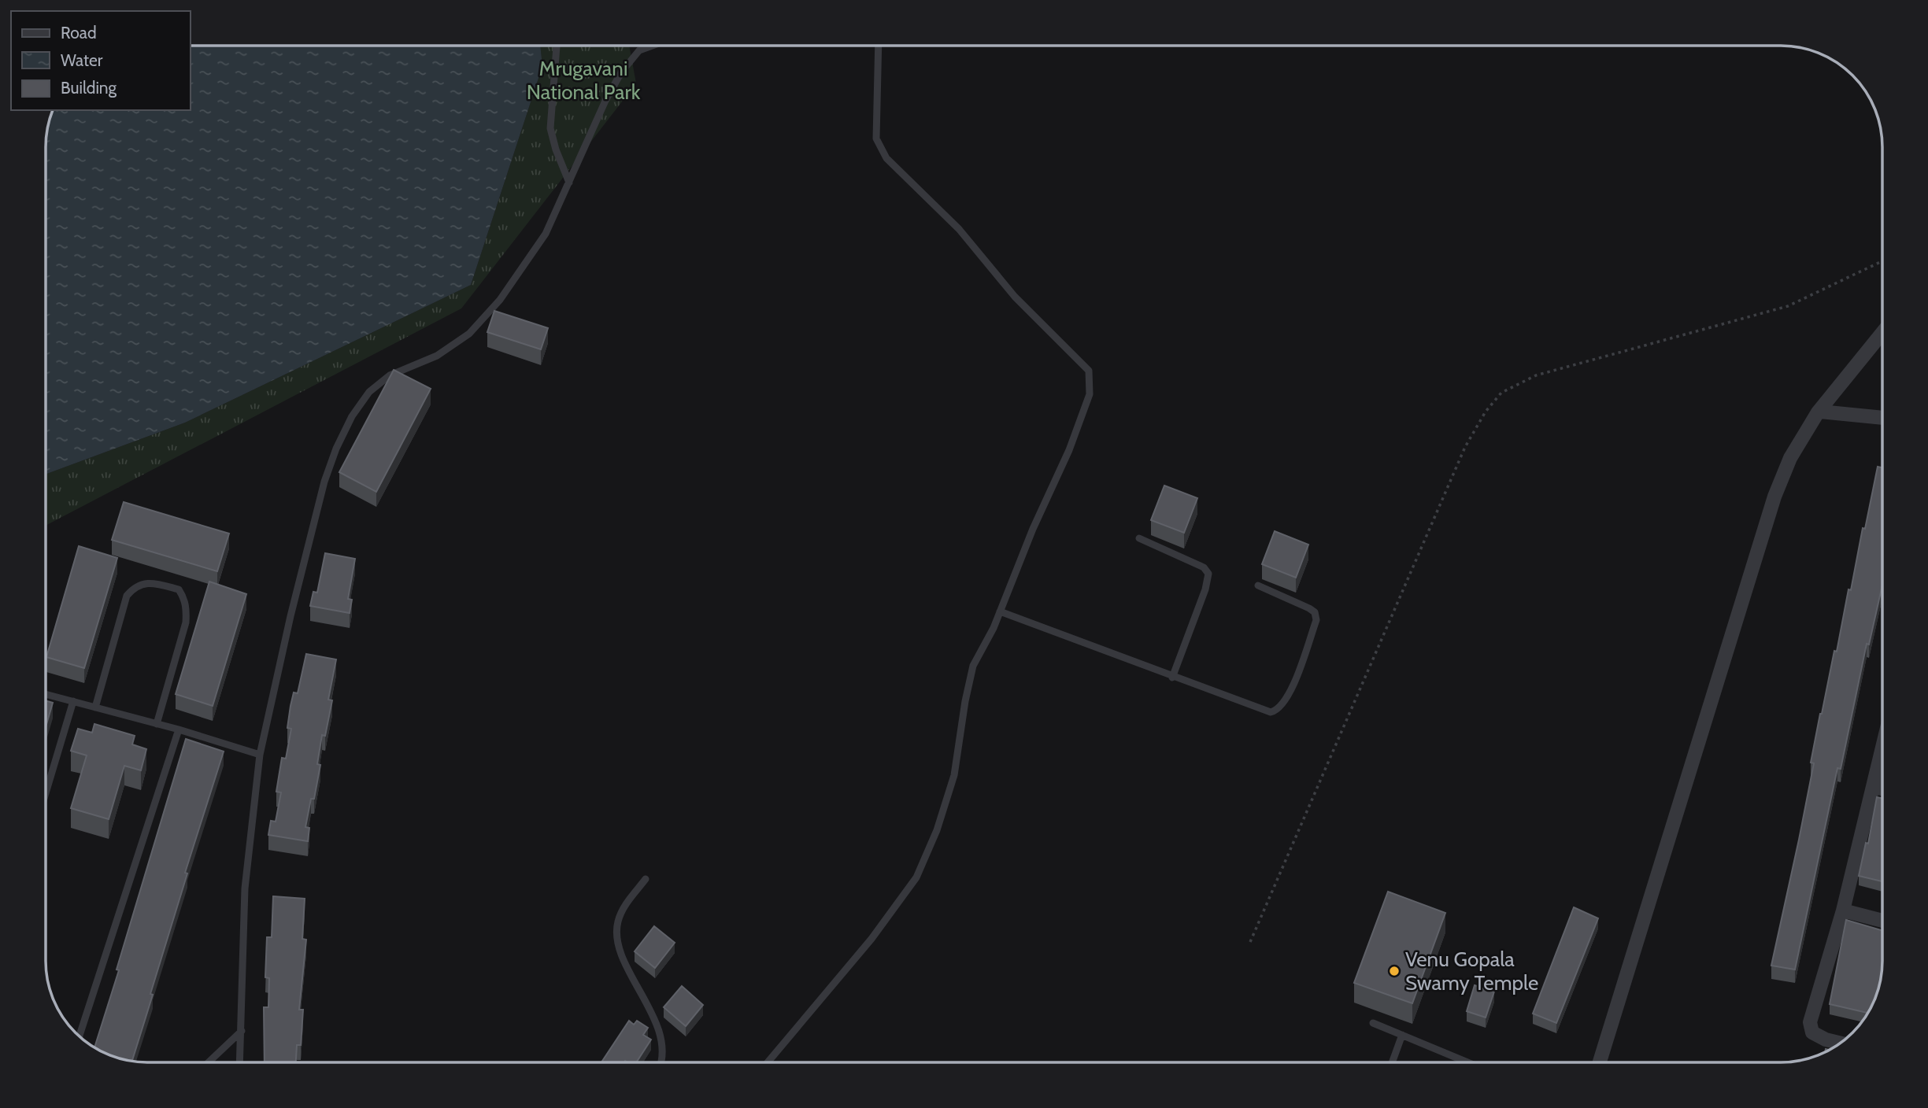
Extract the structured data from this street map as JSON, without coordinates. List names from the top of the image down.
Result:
{
  "parks": ["Mrugavani National Park"],
  "places": ["Venu Gopala Swamy Temple"],
  "legend": ["Road", "Water", "Building"]
}
